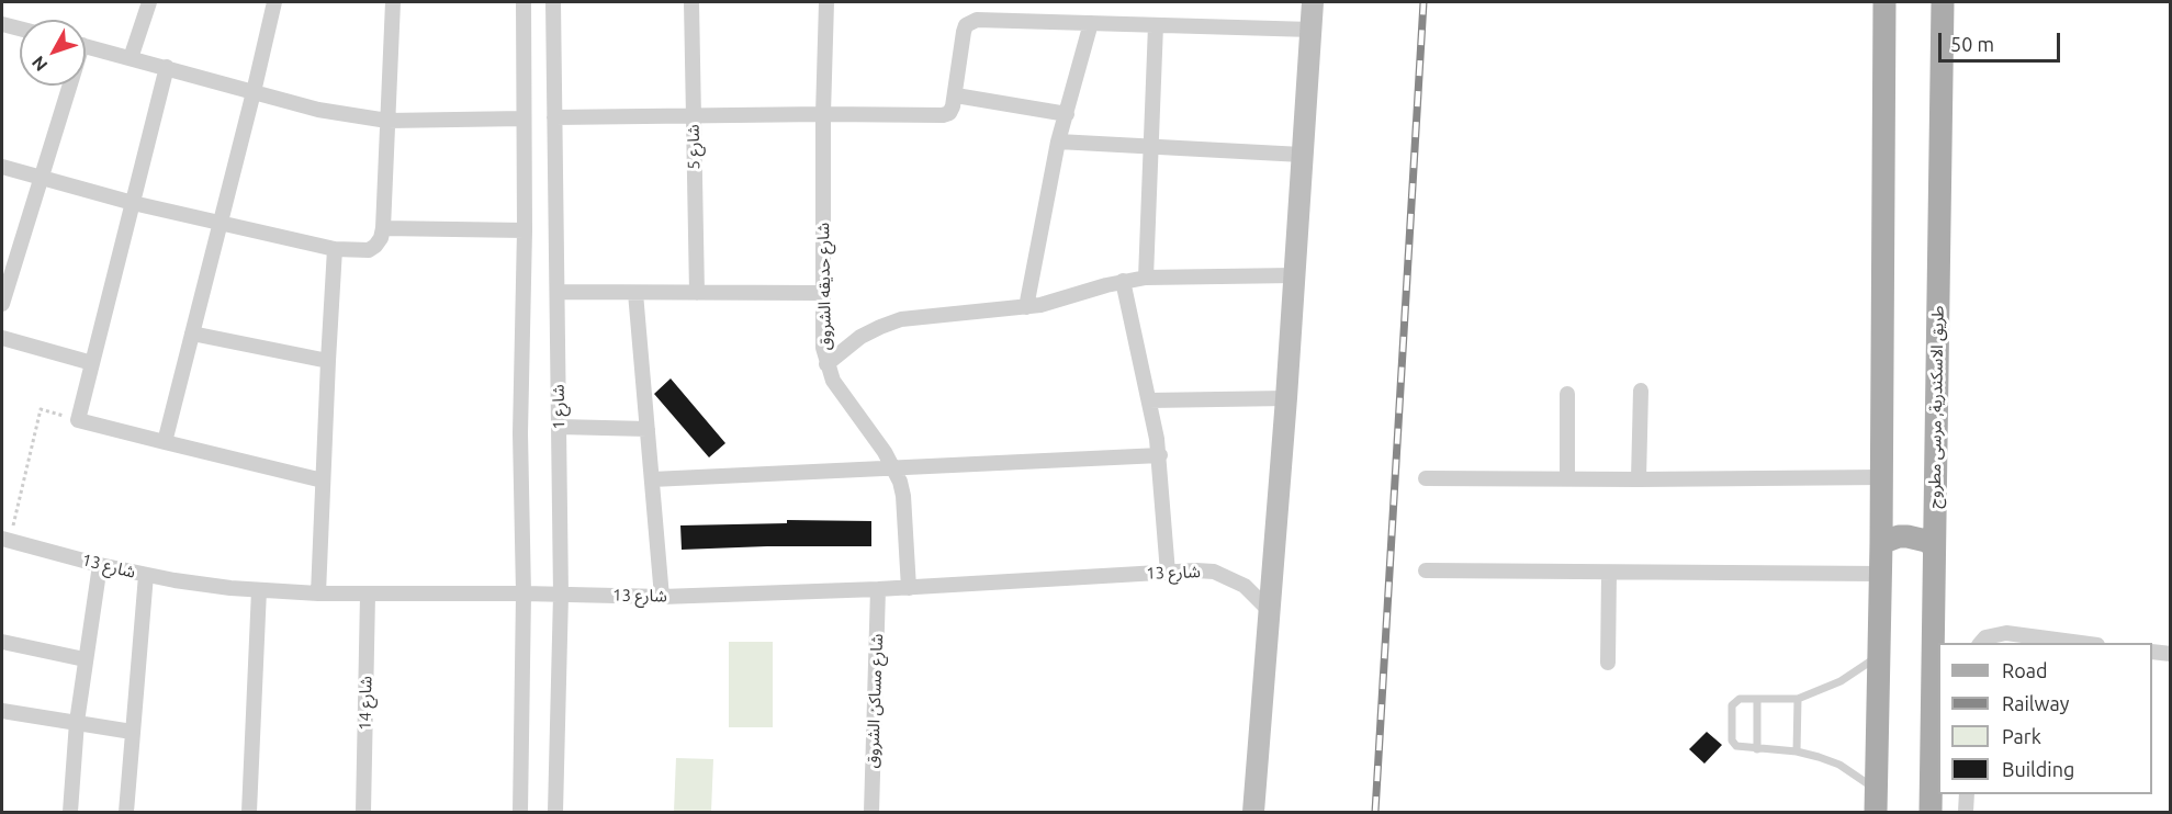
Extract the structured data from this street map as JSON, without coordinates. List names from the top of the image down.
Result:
{
  "streets": {
    "main road": ["طريق الاسكندرية, مرسى مطروح"],
    "street": [
      "شارع 5",
      "شارع حديقه الشروق",
      "شارع 1",
      "شارع 13",
      "شارع مساكن الشروق",
      "شارع 14"
    ]
  },
  "crossings": [
    ["شارع حديقه الشروق", "شارع 13"],
    ["شارع 1", "شارع 13"],
    ["شارع 13", "شارع مساكن الشروق"],
    ["شارع 13", "شارع 14"]
  ],
  "legend": [
    "Road",
    "Railway",
    "Park",
    "Building"
  ],
  "scale_bar": "50 m",
  "north": "bottom left"
}
